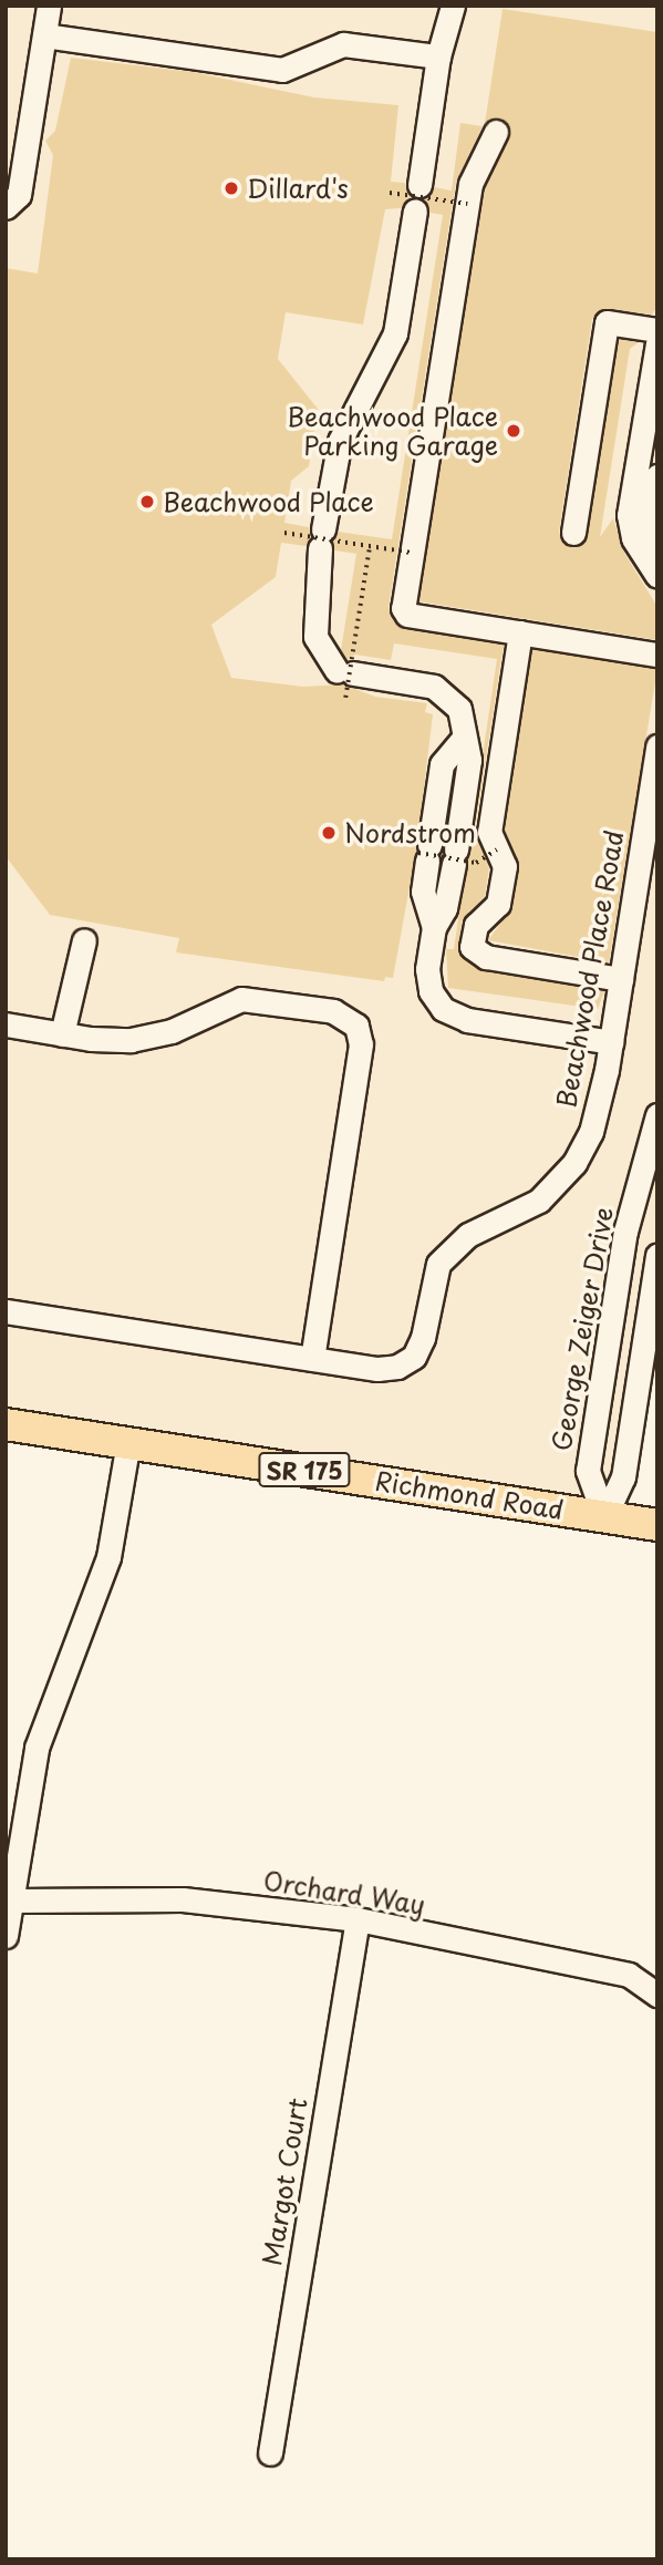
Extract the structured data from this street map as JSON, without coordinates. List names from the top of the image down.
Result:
{
  "streets": {
    "main road": ["SR 175", "Richmond Road"],
    "street": [
      "Beachwood Place Road",
      "George Zeiger Drive",
      "Orchard Way",
      "Margot Court"
    ]
  },
  "crossings": [
    ["George Zeiger Drive", "Richmond Road"],
    ["Orchard Way", "Margot Court"]
  ],
  "places": [
    "Dillard's",
    "Beachwood Place Parking Garage",
    "Beachwood Place",
    "Nordstrom"
  ]
}
